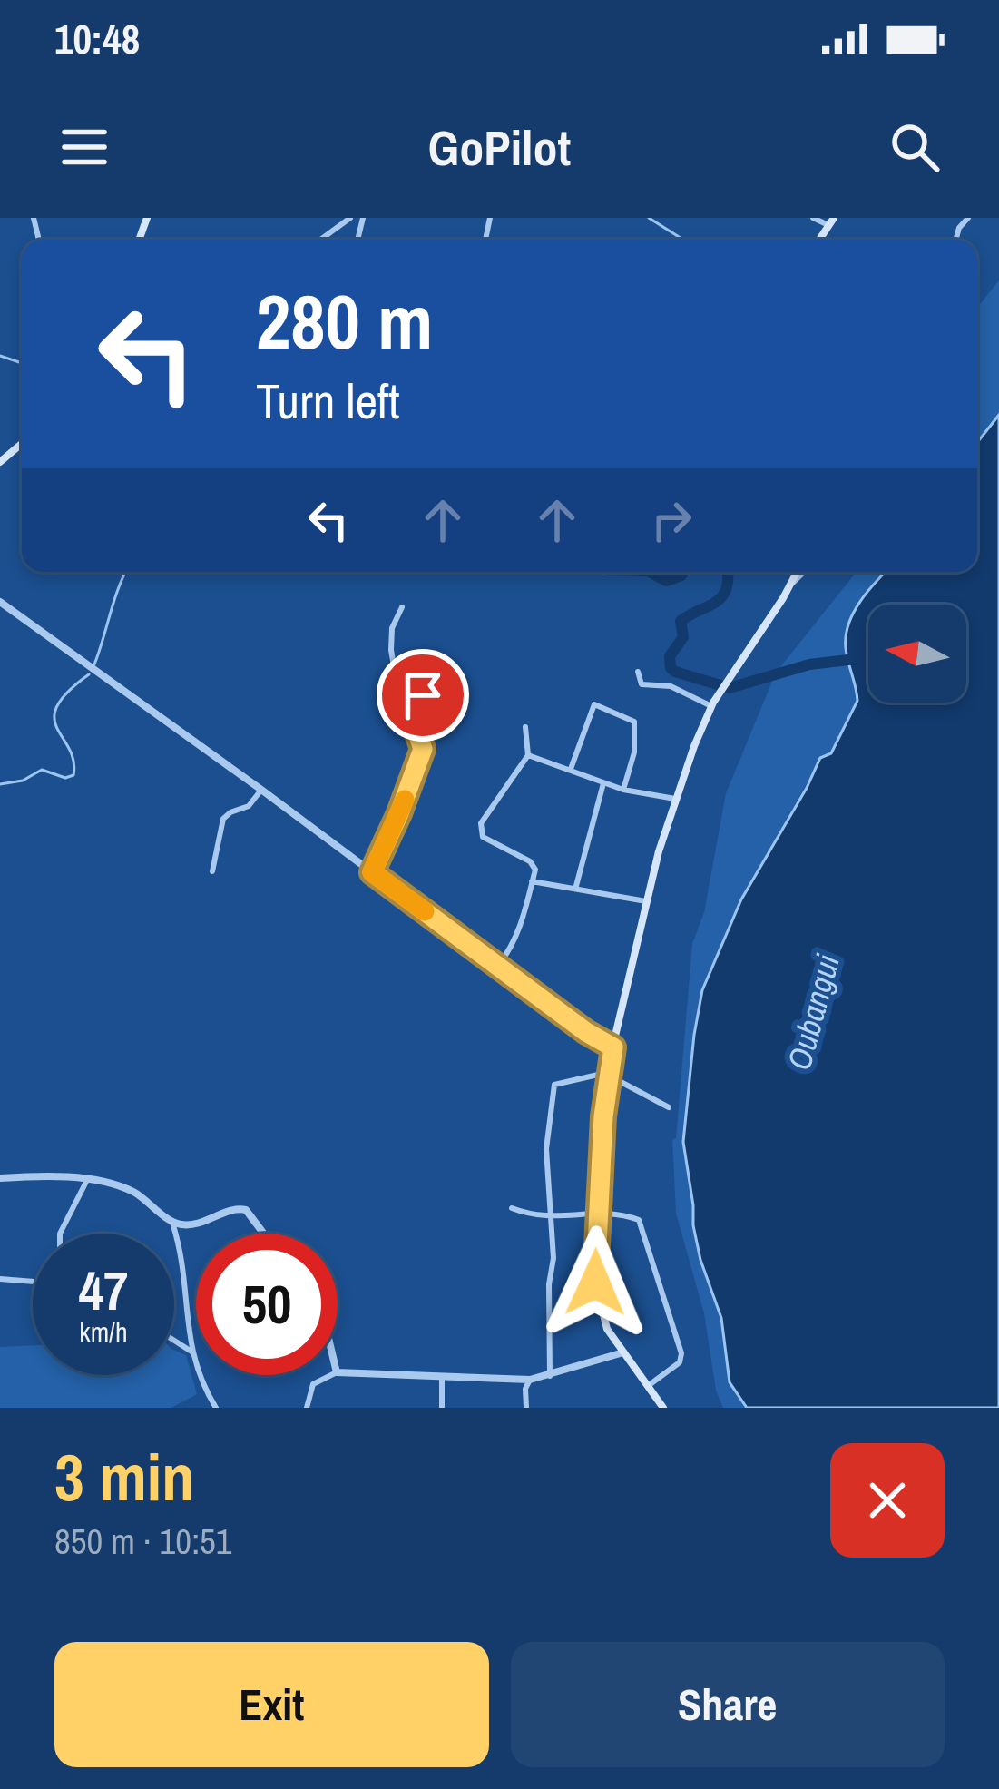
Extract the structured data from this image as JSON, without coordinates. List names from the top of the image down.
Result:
{
  "water": ["Oubangui"],
  "north": "left",
  "page": {
    "status": "10:48",
    "header": "GoPilot",
    "turn": ["280 m", "Turn left"],
    "speed": "47 km/h",
    "limit": "50",
    "heading": ["3 min", "850 m · 10:51"],
    "buttons": ["Exit", "Share"]
  }
}
